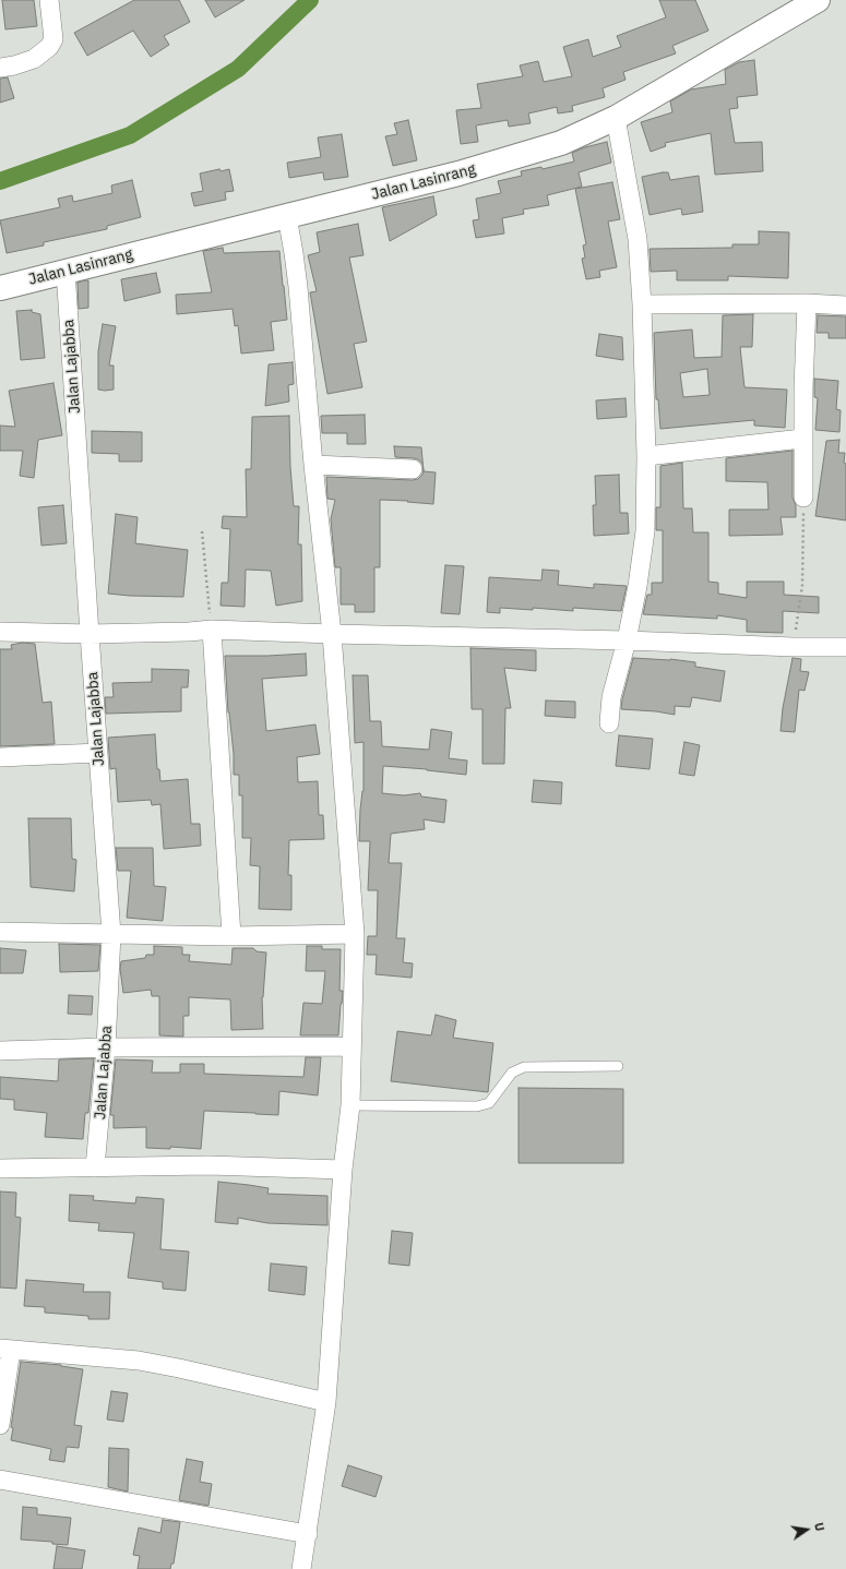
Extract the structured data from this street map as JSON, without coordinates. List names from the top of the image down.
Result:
{
  "streets": {
    "street": ["Jalan Lasinrang", "Jalan Lajabba"]
  },
  "crossings": [
    ["Jalan Lasinrang", "Jalan Lajabba"]
  ],
  "north": "right"
}
